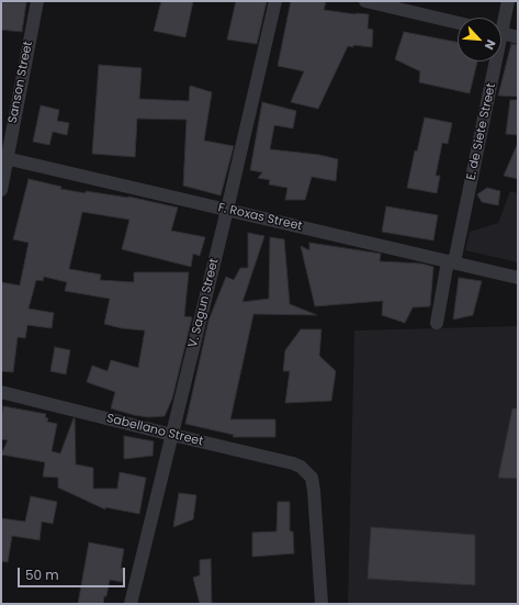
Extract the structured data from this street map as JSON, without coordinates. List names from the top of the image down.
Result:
{
  "streets": {
    "street": [
      "Sanson Street",
      "E. de Siete Street",
      "F. Roxas Street",
      "V. Sagun Street",
      "Sabellano Street"
    ]
  },
  "crossings": [
    ["Sanson Street", "F. Roxas Street"],
    ["E. de Siete Street", "F. Roxas Street"],
    ["F. Roxas Street", "V. Sagun Street"],
    ["V. Sagun Street", "Sabellano Street"]
  ],
  "scale_bar": "50 m",
  "north": "bottom right"
}
